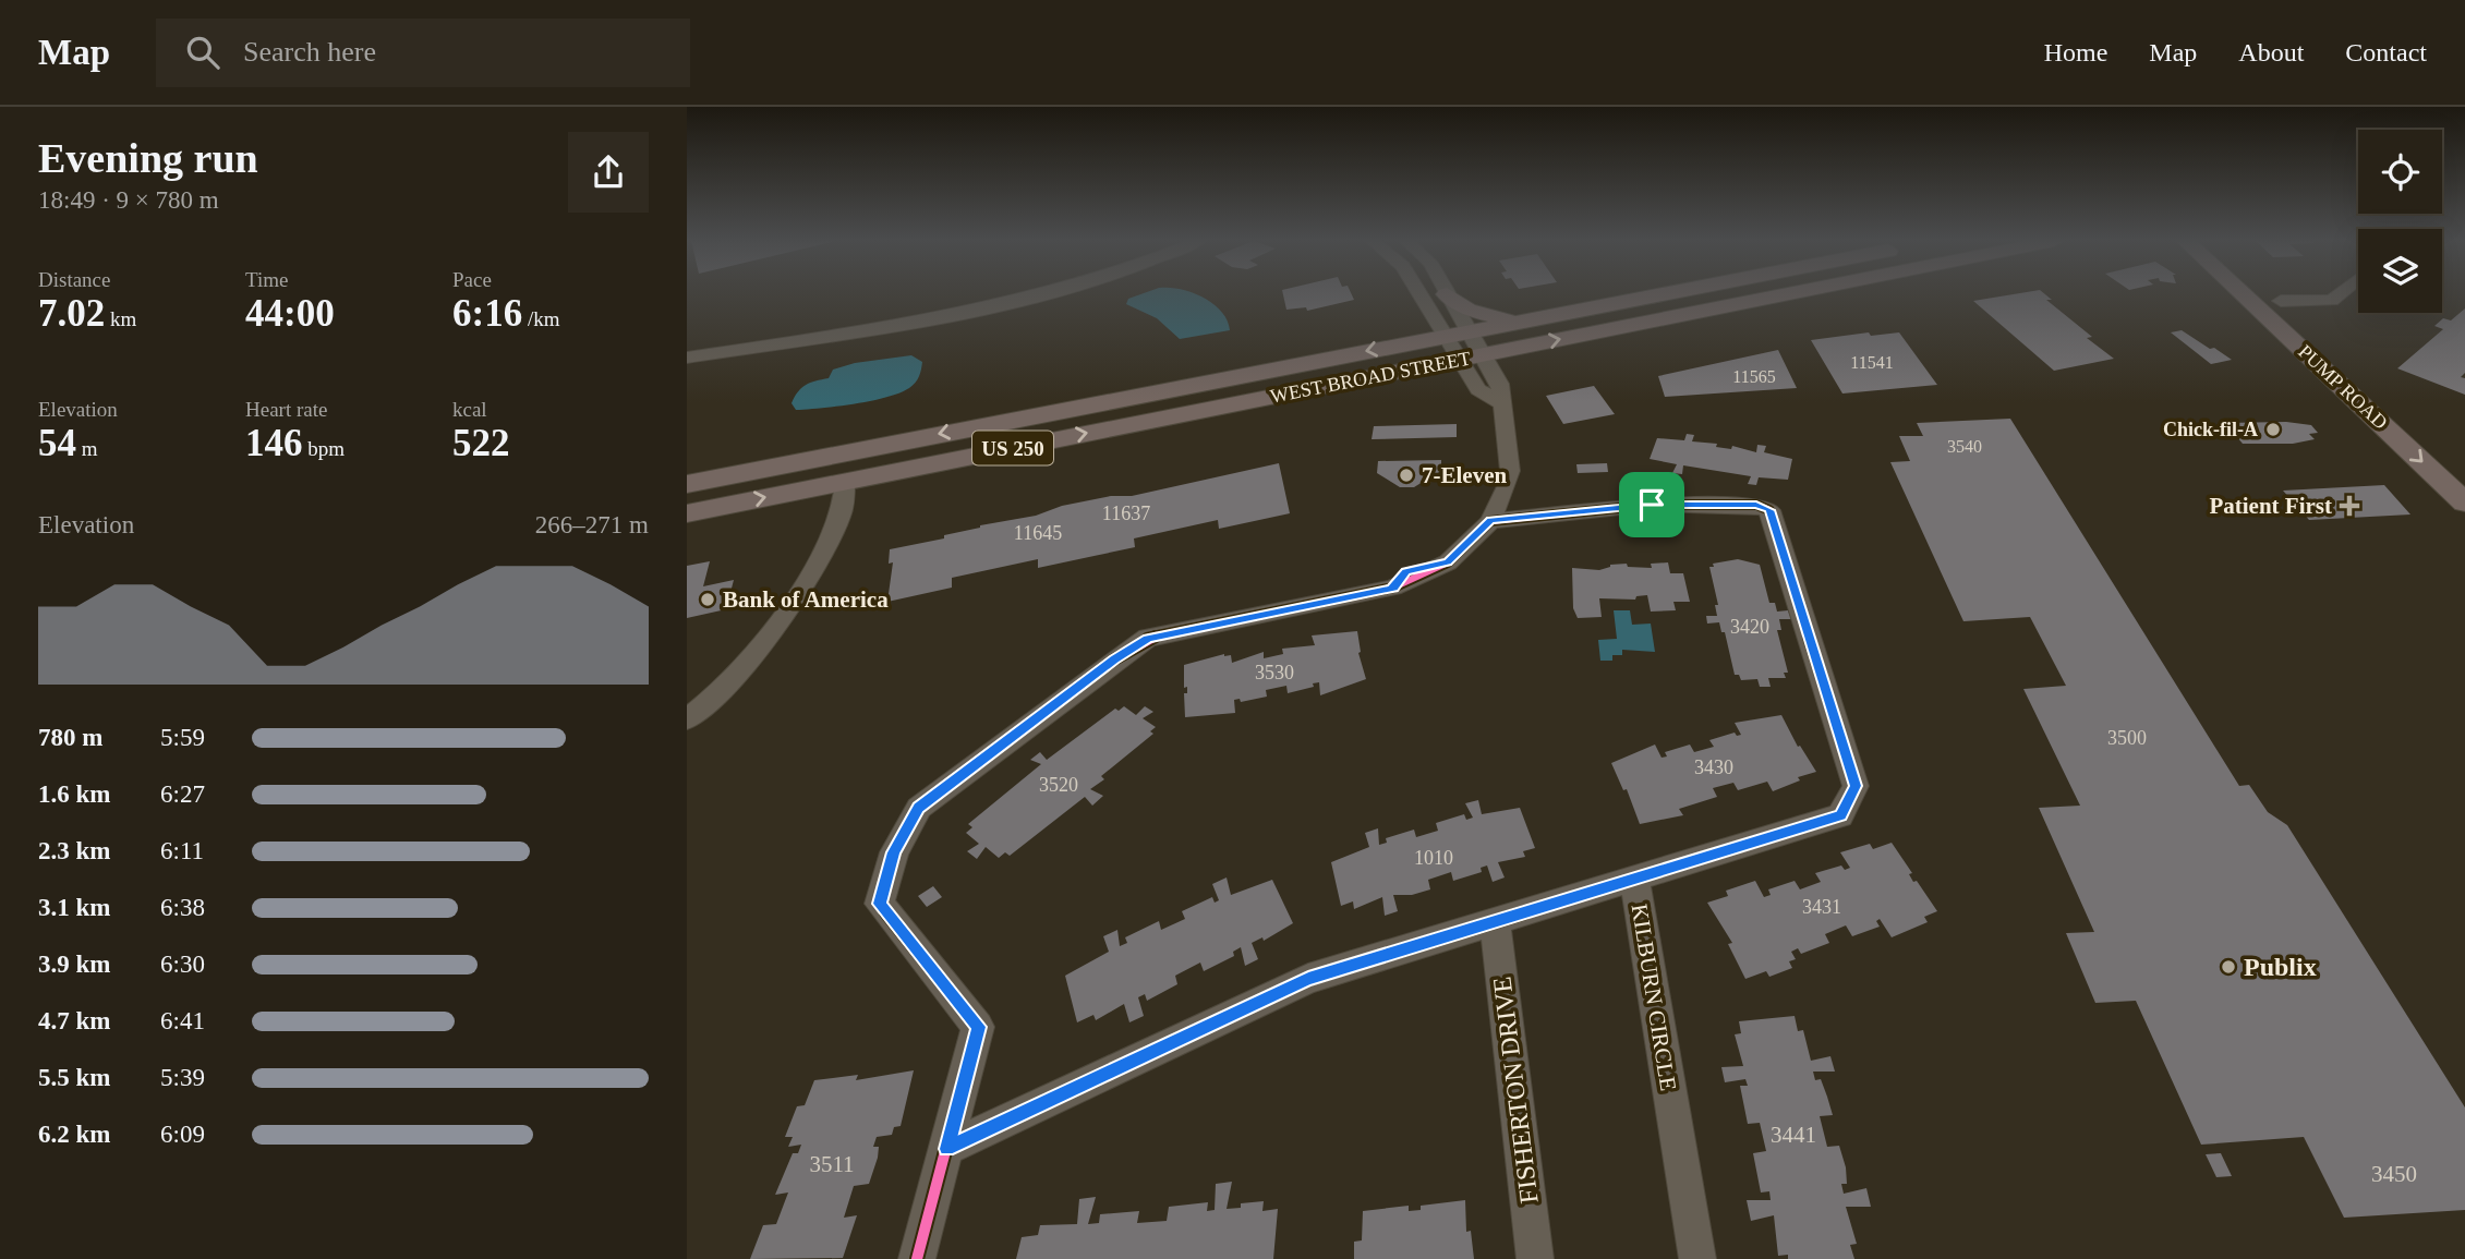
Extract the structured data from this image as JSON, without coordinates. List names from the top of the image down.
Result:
{
  "streets": {
    "main road": ["WEST BROAD STREET", "PUMP ROAD", "US 250"],
    "street": ["KILBURN CIRCLE", "FISHERTON DRIVE"]
  },
  "places": {
    "other": [
      "Chick-fil-A",
      "7-Eleven",
      "Bank of America",
      "Publix"
    ],
    "health": ["Patient First"]
  },
  "house_numbers": [
    "11541",
    "11565",
    "3540",
    "11637",
    "11645",
    "3420",
    "3530",
    "3500",
    "3430",
    "3520",
    "1010",
    "3431",
    "3441",
    "3511",
    "3450"
  ],
  "page": {
    "header": "Map",
    "search": "Search here",
    "nav": [
      "Home",
      "Map",
      "About",
      "Contact"
    ],
    "heading": ["Evening run", "18:49 · 9 × 780 m"],
    "stats": [
      ["Distance", "7.02 km"],
      ["Time", "44:00"],
      ["Pace", "6:16 /km"],
      ["Elevation", "54 m"],
      ["Heart rate", "146 bpm"],
      ["kcal", "522"]
    ],
    "chart": ["Elevation", "266–271 m"],
    "list": [
      {
        "name": "780 m",
        "note": "5:59"
      },
      {
        "name": "1.6 km",
        "note": "6:27"
      },
      {
        "name": "2.3 km",
        "note": "6:11"
      },
      {
        "name": "3.1 km",
        "note": "6:38"
      },
      {
        "name": "3.9 km",
        "note": "6:30"
      },
      {
        "name": "4.7 km",
        "note": "6:41"
      },
      {
        "name": "5.5 km",
        "note": "5:39"
      },
      {
        "name": "6.2 km",
        "note": "6:09"
      }
    ]
  }
}
